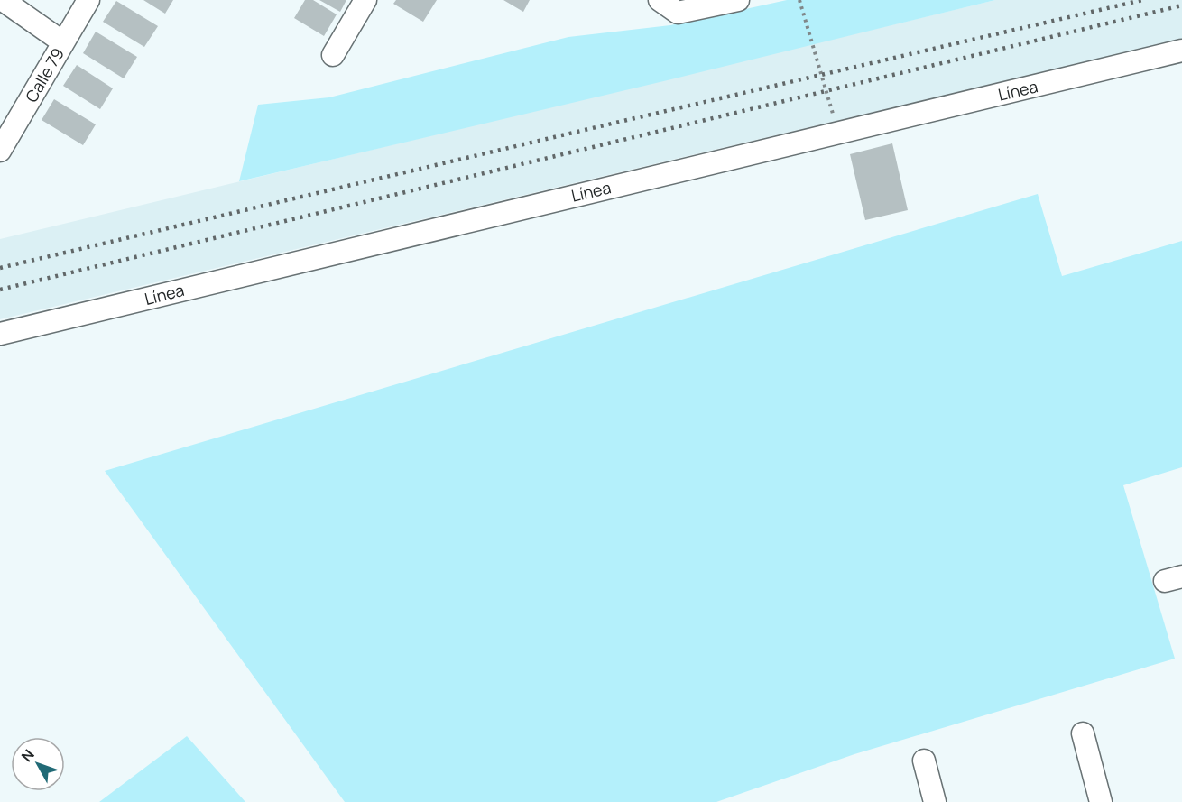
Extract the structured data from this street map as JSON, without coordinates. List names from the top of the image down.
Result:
{
  "streets": {
    "street": ["Calle 79", "Línea"]
  },
  "north": "top left"
}
